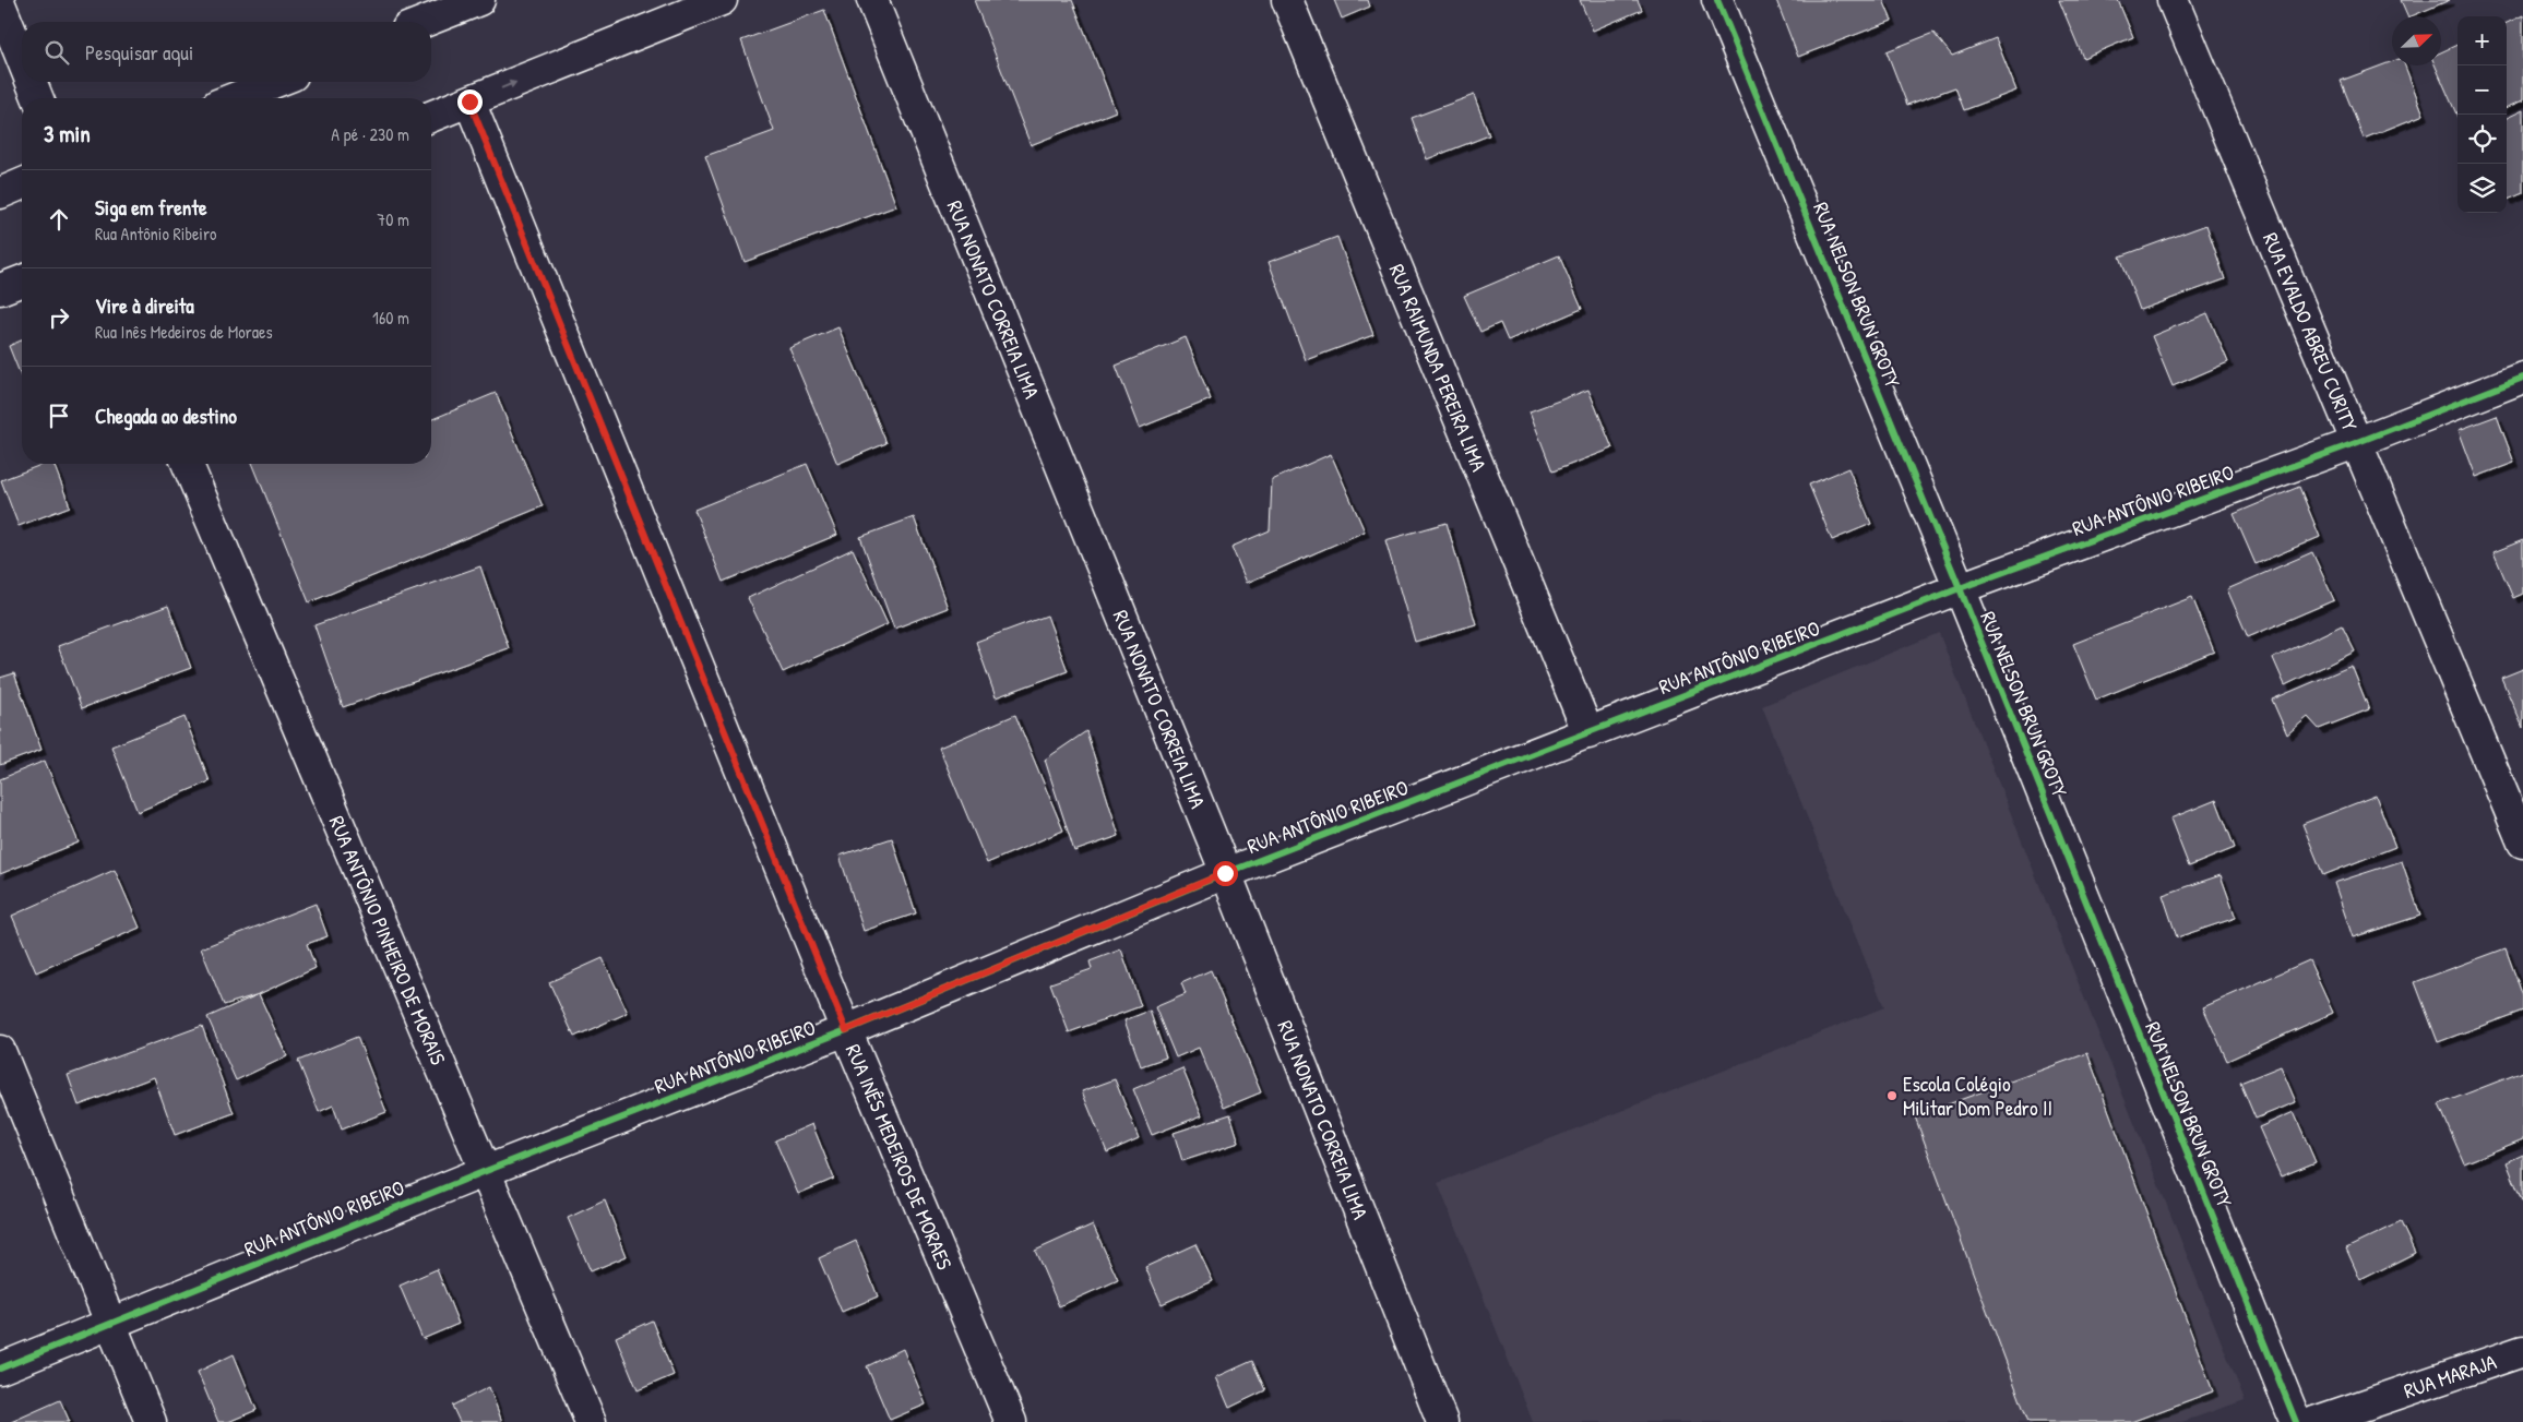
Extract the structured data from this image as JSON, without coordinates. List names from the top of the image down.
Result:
{
  "streets": {
    "street": [
      "RUA NELSON BRUN GROTY",
      "RUA NONATO CORREIA LIMA",
      "RUA EVALDO ABREU CURITY",
      "RUA RAIMUNDA PEREIRA LIMA",
      "RUA ANTÔNIO RIBEIRO",
      "RUA ANTÔNIO PINHEIRO DE MORAIS",
      "RUA INÊS MEDEIROS DE MORAES",
      "RUA MARAJA"
    ]
  },
  "crossings": [
    ["RUA NELSON BRUN GROTY", "RUA ANTÔNIO RIBEIRO"],
    ["RUA NONATO CORREIA LIMA", "RUA ANTÔNIO RIBEIRO"],
    ["RUA EVALDO ABREU CURITY", "RUA ANTÔNIO RIBEIRO"],
    ["RUA RAIMUNDA PEREIRA LIMA", "RUA ANTÔNIO RIBEIRO"],
    ["RUA ANTÔNIO RIBEIRO", "RUA ANTÔNIO PINHEIRO DE MORAIS"],
    ["RUA ANTÔNIO RIBEIRO", "RUA INÊS MEDEIROS DE MORAES"]
  ],
  "places": ["Escola Colégio Militar Dom Pedro II"],
  "north": "top right",
  "page": {
    "map_buttons": ["+", "−"],
    "search": "Pesquisar aqui",
    "heading": ["3 min", "A pé · 230 m"],
    "list": [
      ["Siga em frente", "Rua Antônio Ribeiro", "70 m"],
      ["Vire à direita", "Rua Inês Medeiros de Moraes", "160 m"],
      "Chegada ao destino"
    ]
  }
}
